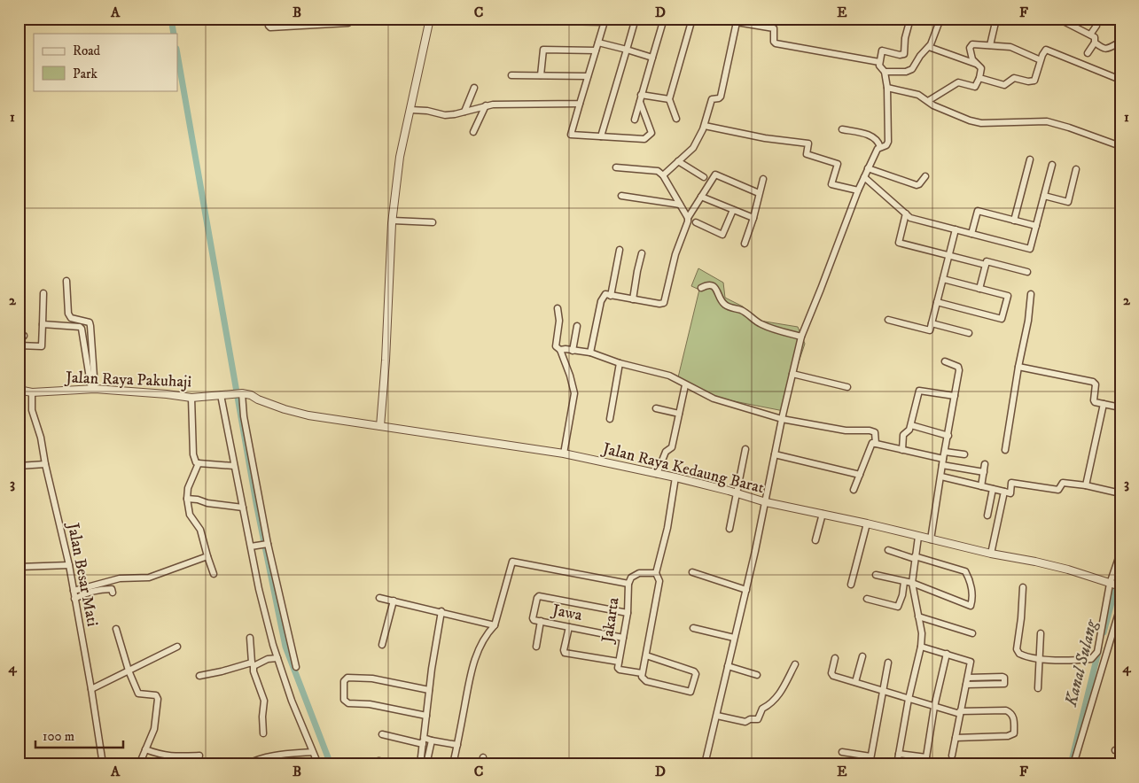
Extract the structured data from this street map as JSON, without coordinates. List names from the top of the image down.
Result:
{
  "streets": {
    "street": [
      "Jalan Raya Pakuhaji",
      "Jalan Raya Kedaung Barat",
      "Jalan Besar Mati",
      "Jawa",
      "Jakarta"
    ]
  },
  "crossings": [
    ["Jalan Raya Pakuhaji", "Jalan Raya Kedaung Barat"],
    ["Jalan Raya Pakuhaji", "Jalan Besar Mati"],
    ["Jawa", "Jakarta"]
  ],
  "water": ["Kanal Sulang"],
  "legend": ["Road", "Park"],
  "scale_bar": "100 m",
  "grid": {
    "columns": [
      "A",
      "B",
      "C",
      "D",
      "E",
      "F"
    ],
    "rows": [
      "1",
      "2",
      "3",
      "4"
    ]
  }
}
